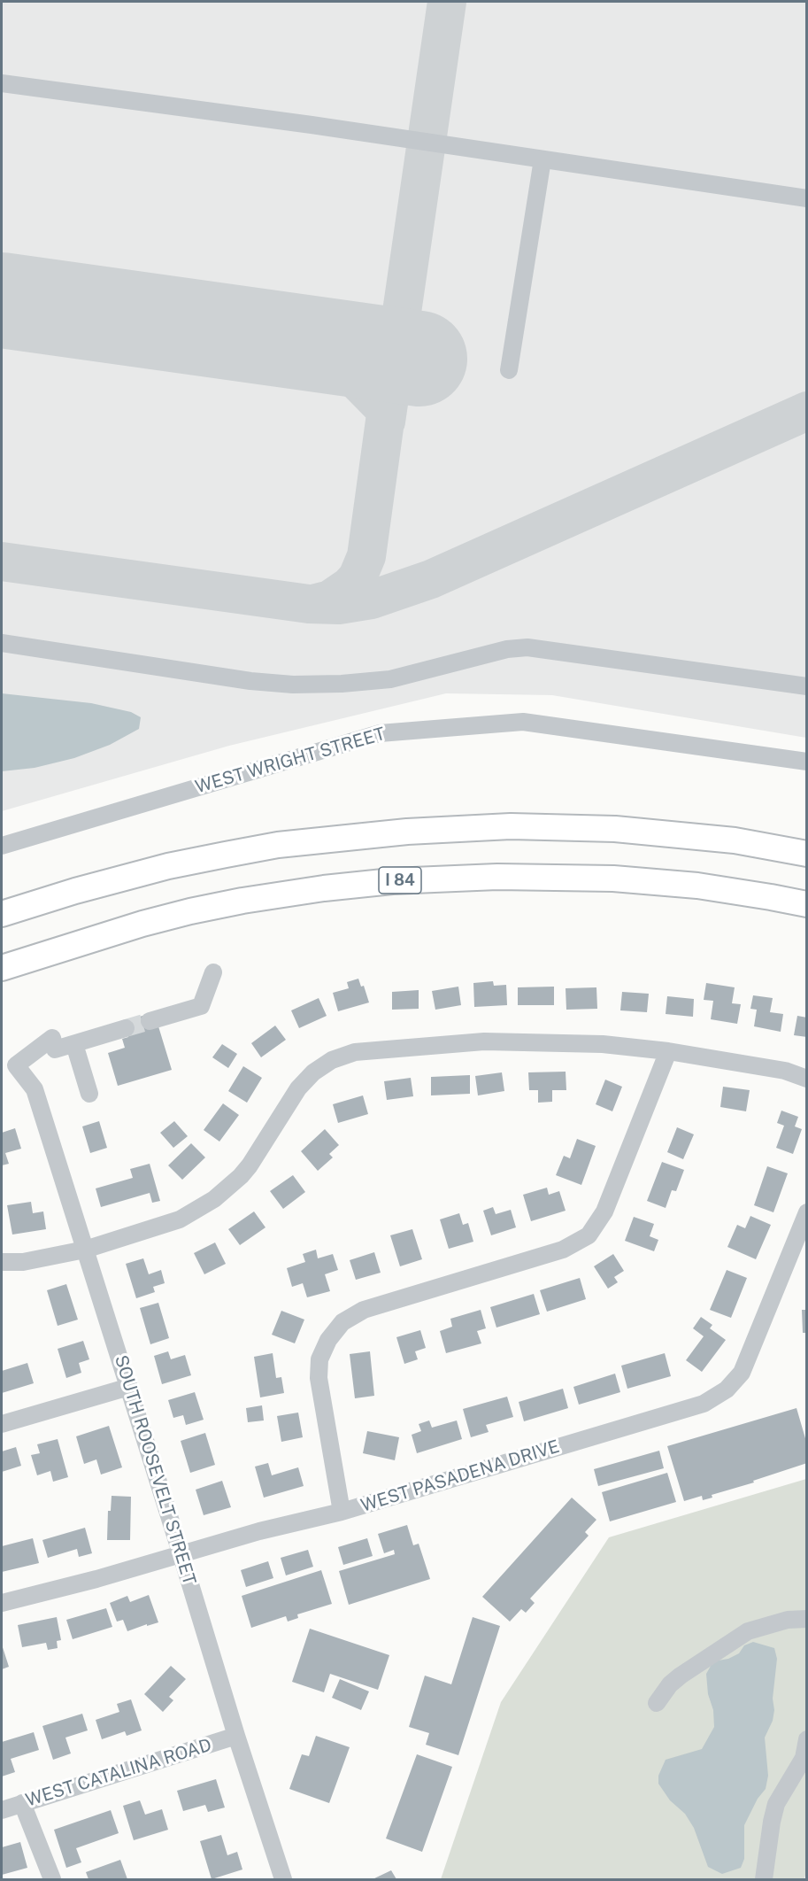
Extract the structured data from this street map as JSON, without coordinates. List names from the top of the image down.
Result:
{
  "streets": {
    "highway": ["I 84"],
    "street": [
      "WEST WRIGHT STREET",
      "SOUTH ROOSEVELT STREET",
      "WEST PASADENA DRIVE",
      "WEST CATALINA ROAD"
    ]
  },
  "crossings": [
    ["SOUTH ROOSEVELT STREET", "WEST PASADENA DRIVE"],
    ["SOUTH ROOSEVELT STREET", "WEST CATALINA ROAD"]
  ]
}
